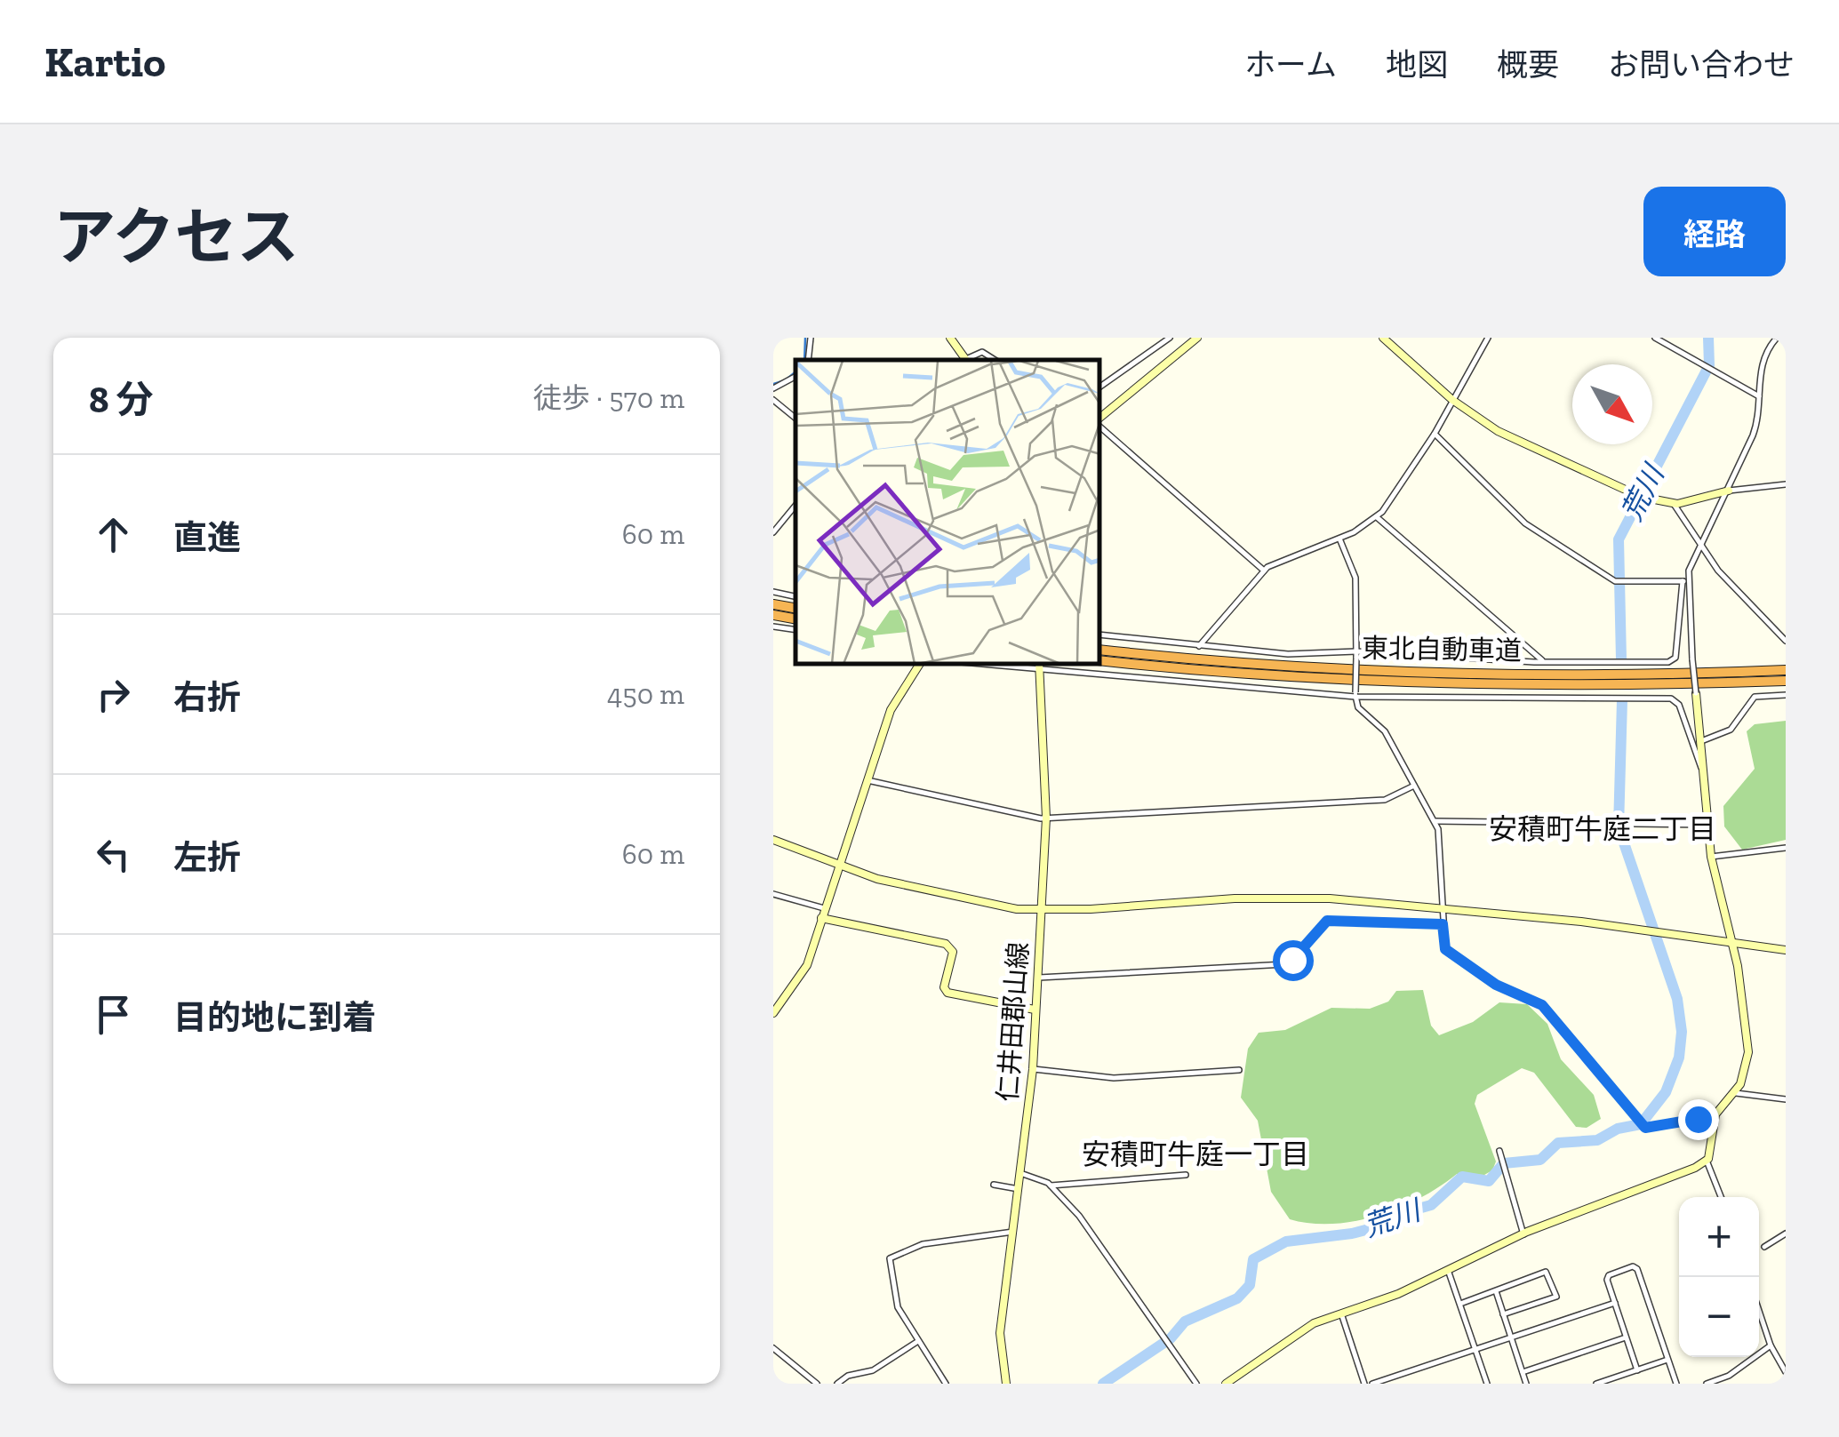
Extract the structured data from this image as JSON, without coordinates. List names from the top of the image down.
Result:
{
  "streets": {
    "highway": ["東北自動車道"],
    "street": ["仁井田郡山線"]
  },
  "districts": ["安積町牛庭二丁目", "安積町牛庭一丁目"],
  "water": ["荒川"],
  "north": "bottom right",
  "page": {
    "header": "Kartio",
    "nav": [
      "ホーム",
      "地図",
      "概要",
      "お問い合わせ"
    ],
    "title": "アクセス",
    "buttons": "経路",
    "heading": ["8 分", "徒歩 · 570 m"],
    "list": [
      ["直進", "60 m"],
      ["右折", "450 m"],
      ["左折", "60 m"],
      "目的地に到着"
    ],
    "map_buttons": ["+", "−"]
  }
}
